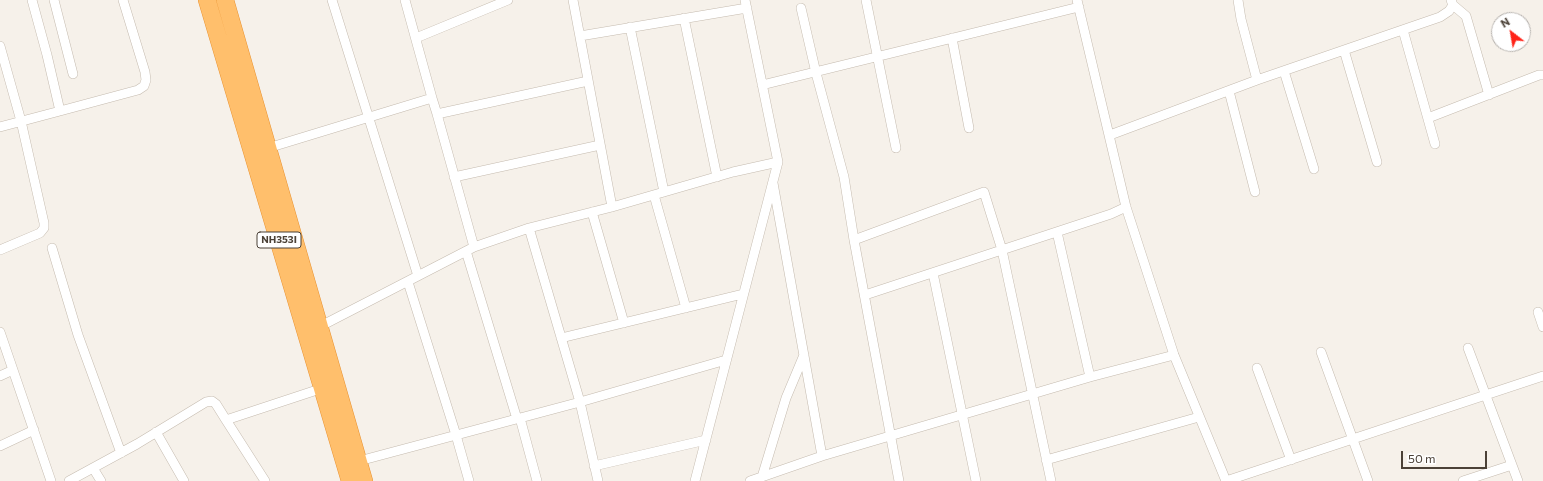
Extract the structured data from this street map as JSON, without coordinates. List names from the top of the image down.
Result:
{
  "streets": {
    "highway": ["NH353I"]
  },
  "scale_bar": "50 m",
  "north": "top left"
}
